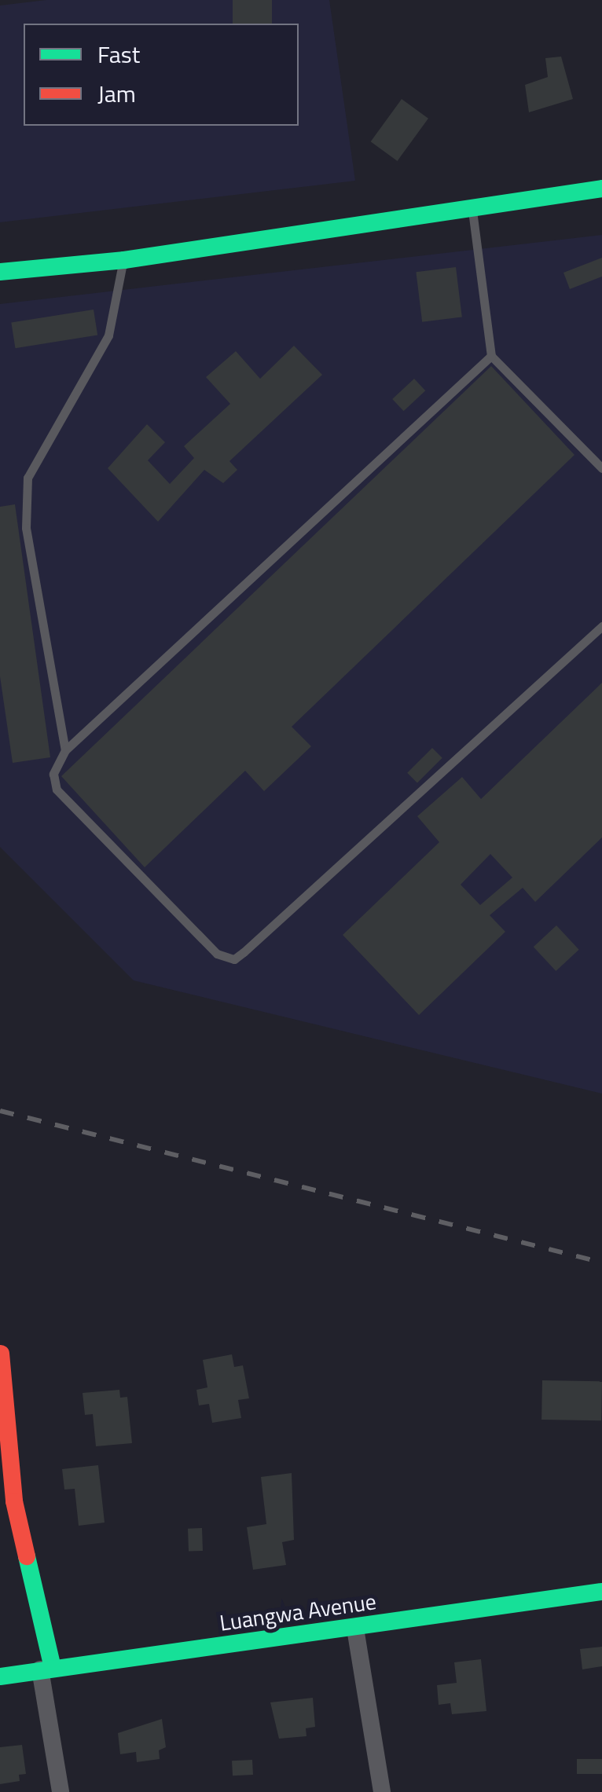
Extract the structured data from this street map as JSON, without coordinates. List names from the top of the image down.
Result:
{
  "streets": {
    "street": ["Luangwa Avenue"]
  },
  "legend": ["Fast", "Jam"]
}
